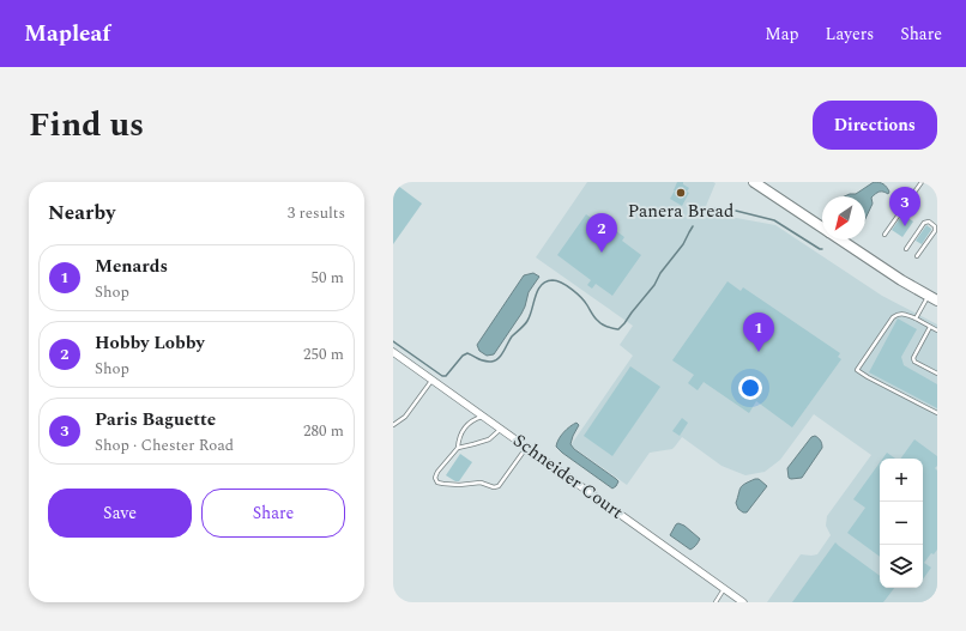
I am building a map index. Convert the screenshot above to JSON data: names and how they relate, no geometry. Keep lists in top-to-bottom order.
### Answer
{
  "streets": {
    "street": ["Schneider Court"]
  },
  "places": ["Panera Bread"],
  "north": "bottom left",
  "page": {
    "header": "Mapleaf",
    "nav": ["Map", "Layers", "Share"],
    "title": "Find us",
    "buttons": [
      "Directions",
      ["Save", "Share"]
    ],
    "heading": ["Nearby", "3 results"],
    "pins": ["3", "2", "1"],
    "list": [
      {
        "mark": "1",
        "name": "Menards",
        "note": "Shop",
        "value": "50 m"
      },
      {
        "mark": "2",
        "name": "Hobby Lobby",
        "note": "Shop",
        "value": "250 m"
      },
      {
        "mark": "3",
        "name": "Paris Baguette",
        "note": "Shop · Chester Road",
        "value": "280 m"
      }
    ],
    "map_buttons": ["+", "−"]
  }
}
